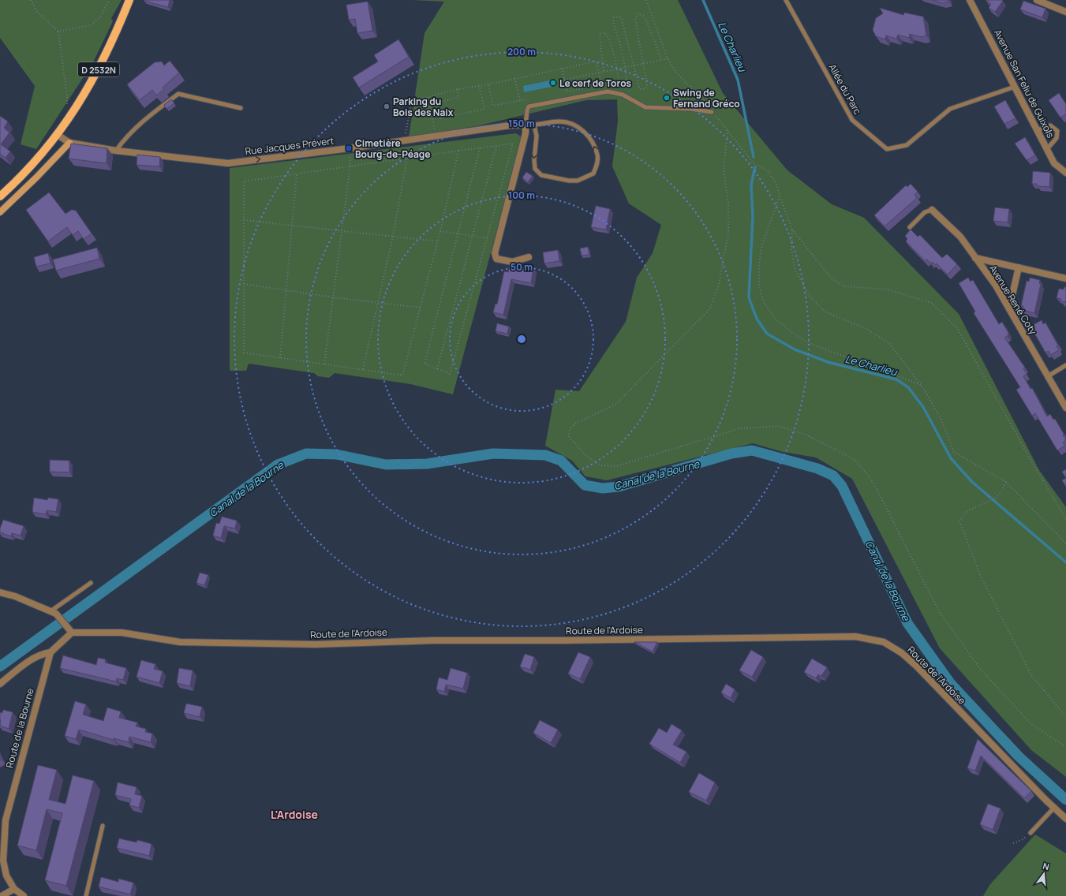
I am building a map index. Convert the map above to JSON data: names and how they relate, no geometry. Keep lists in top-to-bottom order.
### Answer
{
  "streets": {
    "main road": ["D 2532N"],
    "street": [
      "Avenue San Feliu de Guixols",
      "Rue Jacques Prévert",
      "Avenue René Coty",
      "Route de l'Ardoise",
      "Route de la Bourne"
    ],
    "lane": ["Allée du Parc"]
  },
  "crossings": [
    ["D 2532N", "Rue Jacques Prévert"],
    ["Avenue San Feliu de Guixols", "Allée du Parc"]
  ],
  "one_way": ["Rue Jacques Prévert"],
  "districts": ["L'Ardoise"],
  "water": ["Le Charlieu", "Canal de la Bourne"],
  "places": {
    "other": ["Le cerf de Toros", "Swing de Fernand Gréco", "Parking du Bois des Naix"],
    "transit": ["Cimetière Bourg-de-Péage"]
  },
  "north": "top",
  "rings": [
    "200 m",
    "150 m",
    "100 m",
    "50 m"
  ]
}
